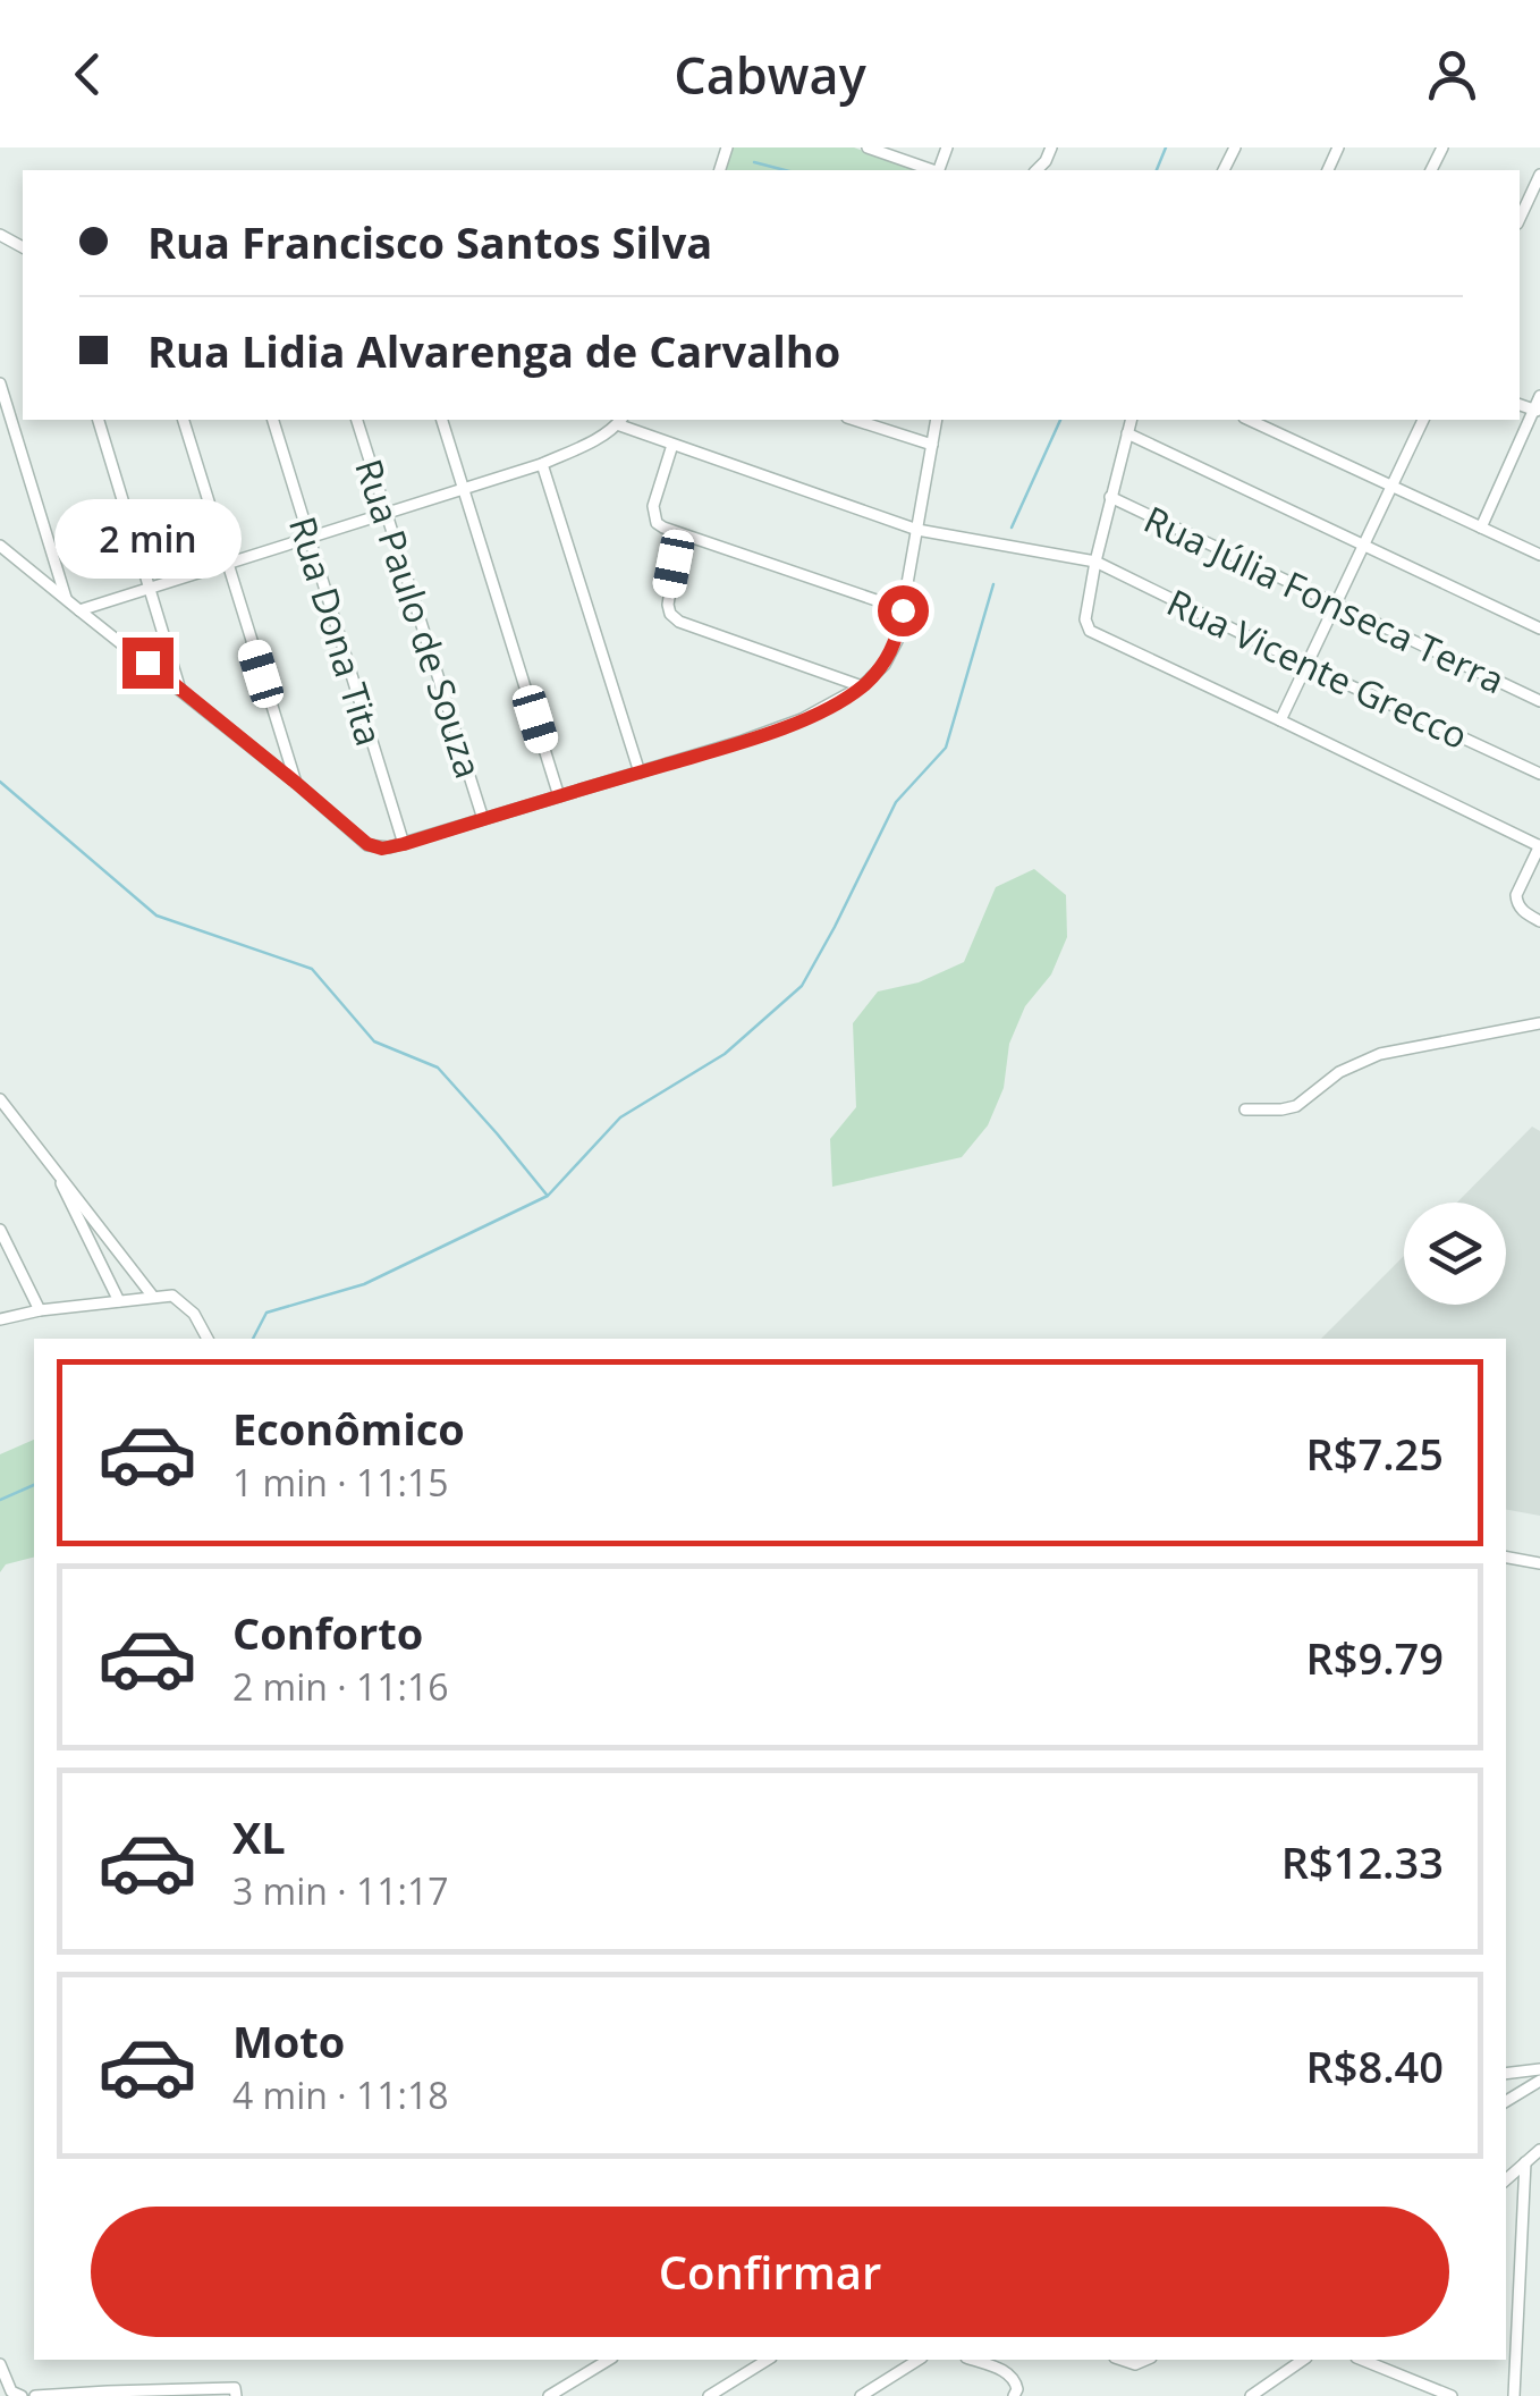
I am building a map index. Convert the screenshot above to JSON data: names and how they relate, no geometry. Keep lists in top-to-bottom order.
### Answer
{
  "streets": {
    "street": [
      "Rua Júlia Fonseca Terra",
      "Rua Paulo de Souza",
      "Rua Dona Tita",
      "Rua Vicente Grecco"
    ]
  },
  "page": {
    "header": "Cabway",
    "banner": ["Rua Francisco Santos Silva", "Rua Lidia Alvarenga de Carvalho"],
    "bubble": "2 min",
    "list": [
      {
        "name": "Econômico",
        "note": "1 min · 11:15",
        "value": "R$7.25"
      },
      {
        "name": "Conforto",
        "note": "2 min · 11:16",
        "value": "R$9.79"
      },
      {
        "name": "XL",
        "note": "3 min · 11:17",
        "value": "R$12.33"
      },
      {
        "name": "Moto",
        "note": "4 min · 11:18",
        "value": "R$8.40"
      }
    ],
    "buttons": "Confirmar"
  }
}
